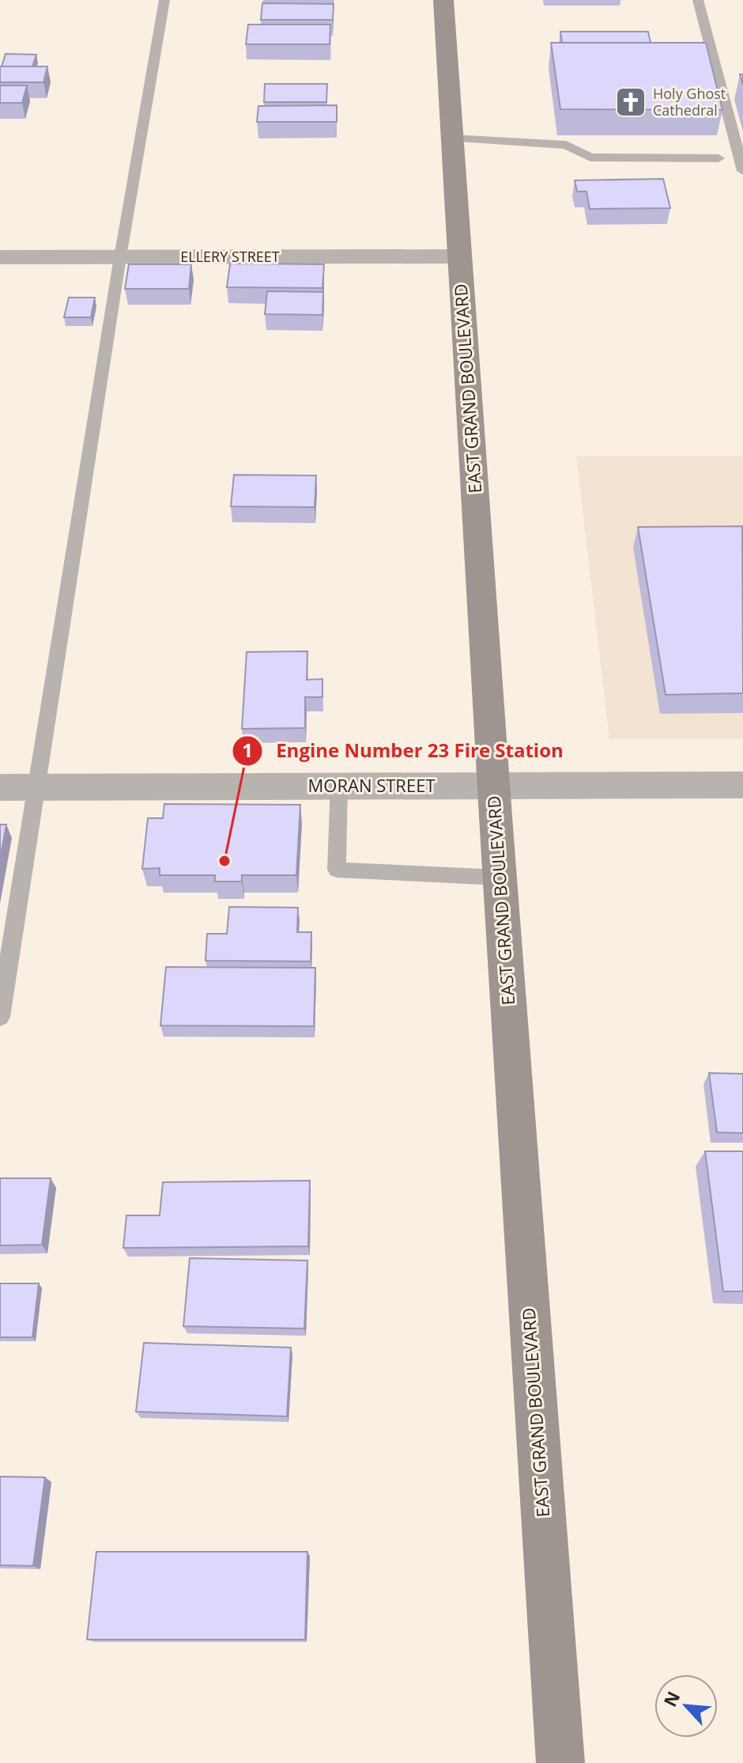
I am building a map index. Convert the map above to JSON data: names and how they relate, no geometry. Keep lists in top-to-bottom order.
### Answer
{
  "streets": {
    "main road": ["EAST GRAND BOULEVARD"],
    "street": ["ELLERY STREET", "MORAN STREET"]
  },
  "crossings": [
    ["ELLERY STREET", "EAST GRAND BOULEVARD"],
    ["EAST GRAND BOULEVARD", "MORAN STREET"]
  ],
  "places": {
    "church": ["Holy Ghost Cathedral"],
    "other": ["Engine Number 23 Fire Station"]
  },
  "north": "top left"
}
